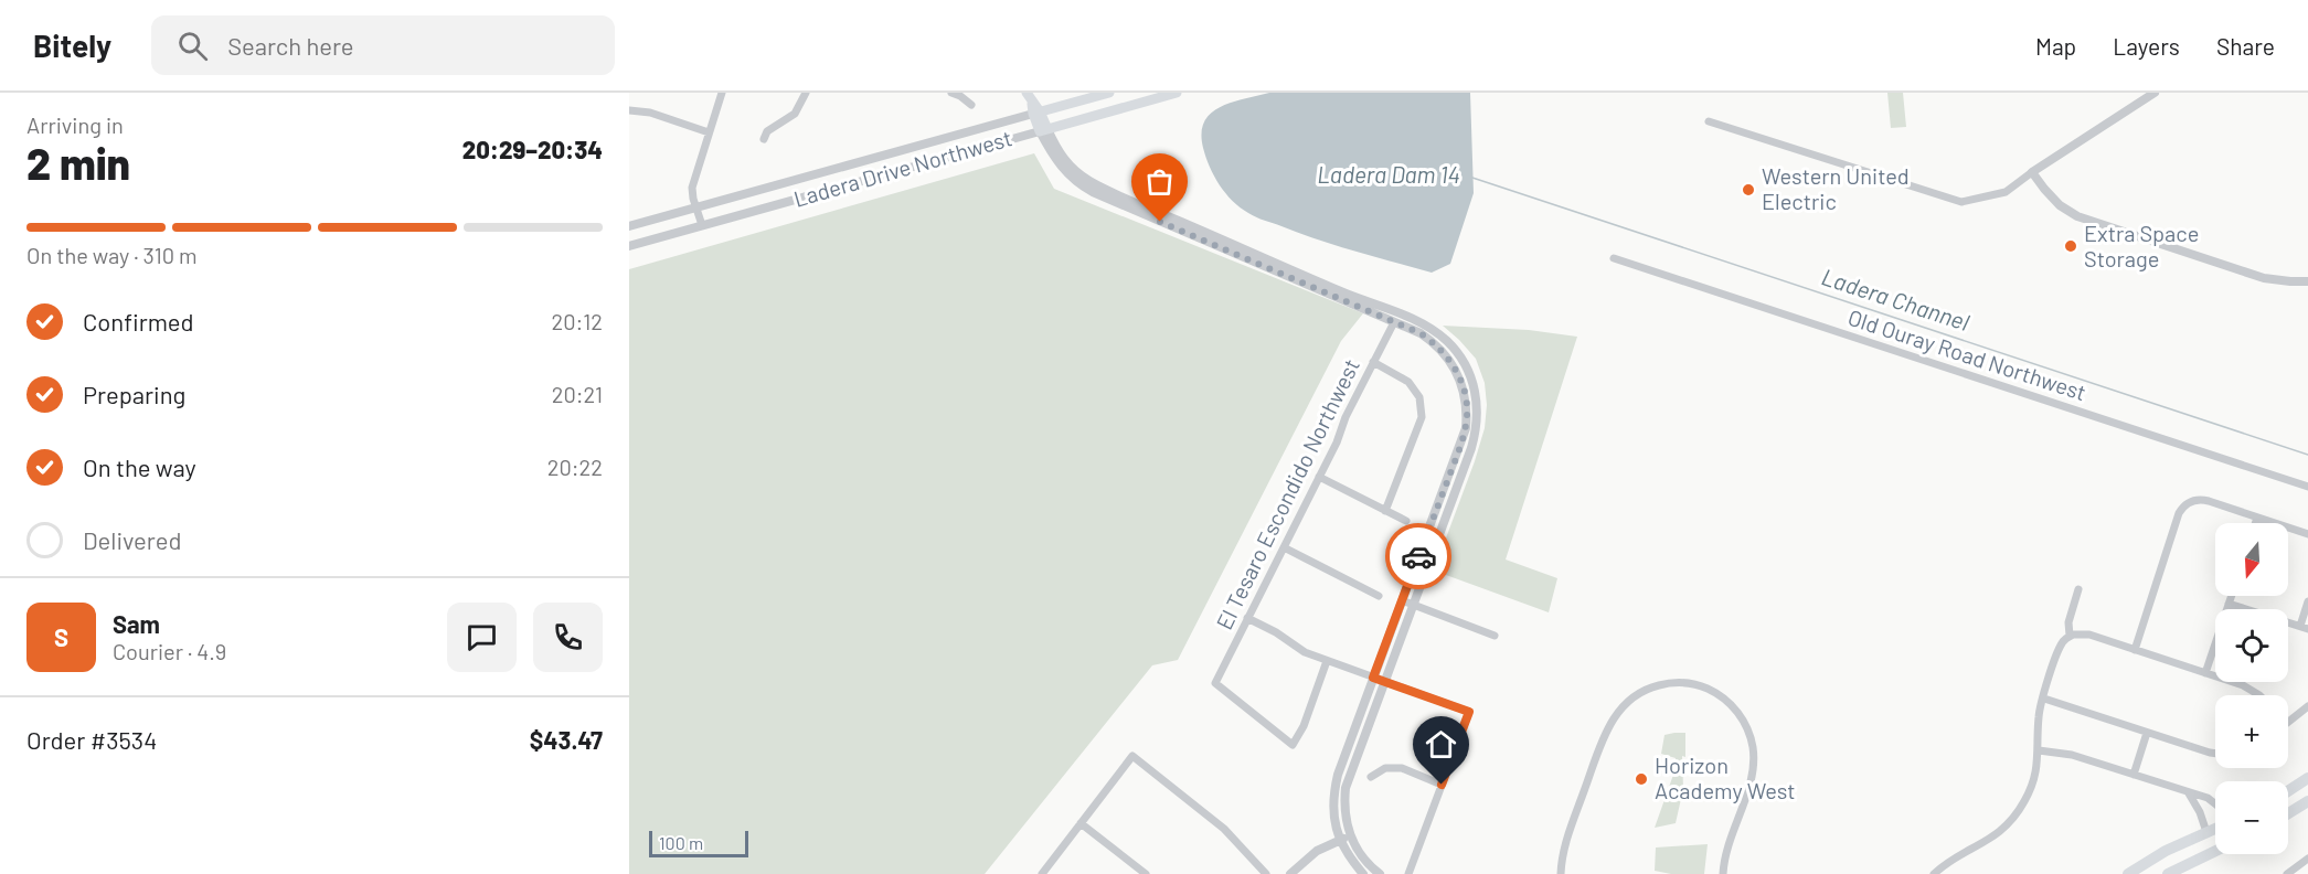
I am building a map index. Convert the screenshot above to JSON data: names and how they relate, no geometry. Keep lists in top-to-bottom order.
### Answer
{
  "streets": {
    "main road": ["Ladera Drive Northwest"],
    "street": ["Old Ouray Road Northwest", "El Tesaro Escondido Northwest"]
  },
  "water": ["Ladera Dam 14", "Ladera Channel"],
  "places": ["Western United Electric", "Extra Space Storage", "Horizon Academy West"],
  "scale_bar": "100 m",
  "north": "bottom",
  "page": {
    "header": "Bitely",
    "search": "Search here",
    "nav": ["Map", "Layers", "Share"],
    "heading": ["2 min", "Arriving in", "20:29–20:34"],
    "panel": [
      "Sam",
      "Courier · 4.9",
      "Order #3534",
      "$43.47"
    ],
    "bar": "On the way · 310 m",
    "list": [
      ["Confirmed", "20:12"],
      ["Preparing", "20:21"],
      ["On the way", "20:22"],
      "Delivered"
    ],
    "map_buttons": ["+", "−"],
    "round": "S",
    "scale": "100 m"
  }
}
